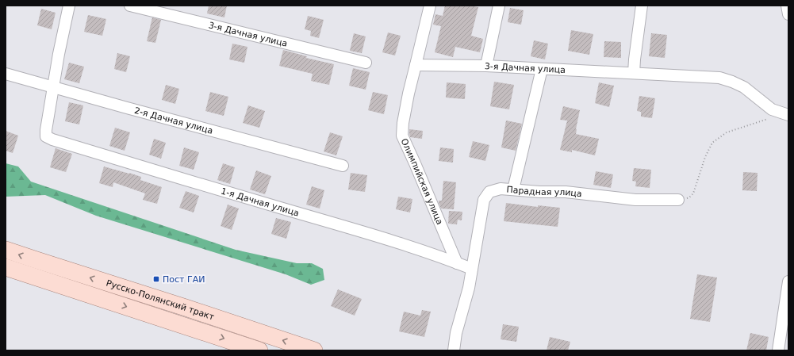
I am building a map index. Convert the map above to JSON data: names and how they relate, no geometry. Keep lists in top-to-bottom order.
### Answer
{
  "streets": {
    "main road": ["Русско-Полянский тракт"],
    "street": [
      "3-я Дачная улица",
      "2-я Дачная улица",
      "Олимпийская улица",
      "Парадная улица",
      "1-я Дачная улица"
    ]
  },
  "crossings": [
    ["3-я Дачная улица", "Олимпийская улица"],
    ["2-я Дачная улица", "1-я Дачная улица"],
    ["Олимпийская улица", "1-я Дачная улица"],
    ["Парадная улица", "1-я Дачная улица"]
  ],
  "places": {
    "transit": ["Пост ГАИ"]
  }
}
